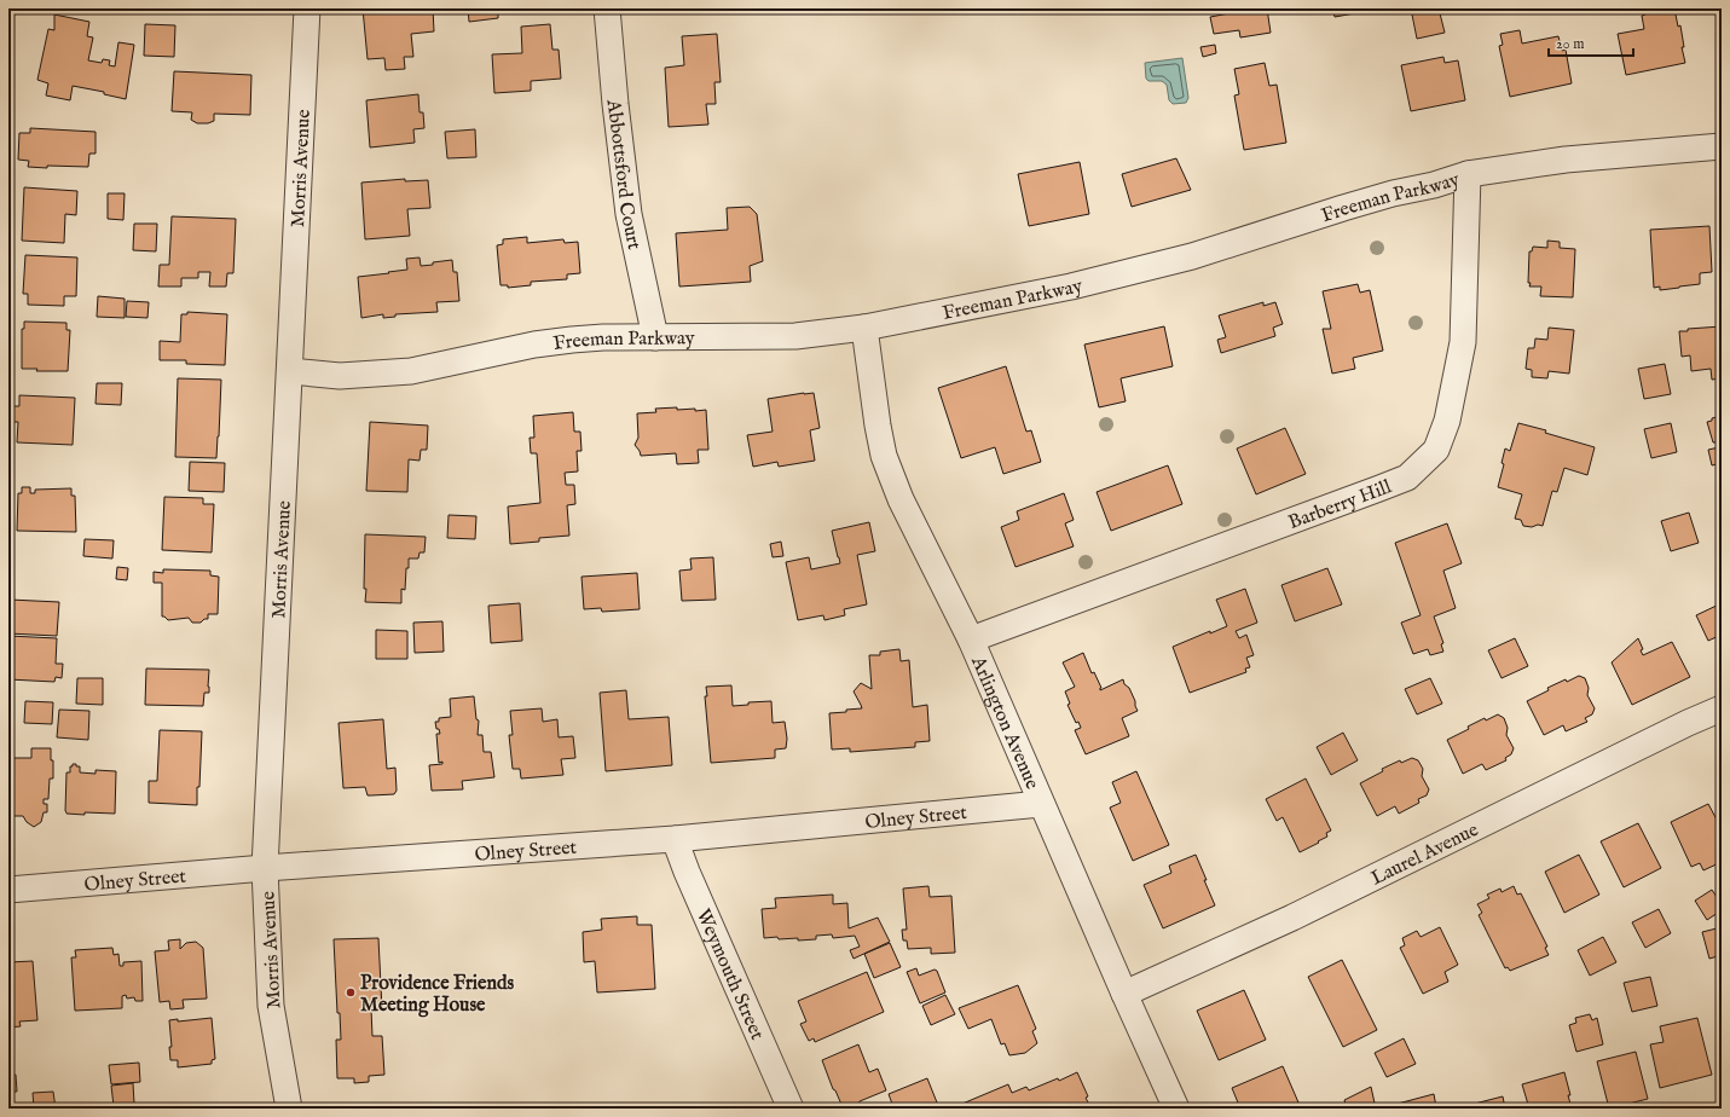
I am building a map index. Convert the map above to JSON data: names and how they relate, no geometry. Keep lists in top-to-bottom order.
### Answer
{
  "streets": {
    "street": [
      "Morris Avenue",
      "Abbottsford Court",
      "Freeman Parkway",
      "Barberry Hill",
      "Arlington Avenue",
      "Olney Street",
      "Laurel Avenue",
      "Weymouth Street"
    ]
  },
  "crossings": [
    ["Morris Avenue", "Freeman Parkway"],
    ["Morris Avenue", "Olney Street"],
    ["Abbottsford Court", "Freeman Parkway"],
    ["Freeman Parkway", "Barberry Hill"],
    ["Freeman Parkway", "Arlington Avenue"],
    ["Barberry Hill", "Arlington Avenue"],
    ["Arlington Avenue", "Olney Street"],
    ["Arlington Avenue", "Laurel Avenue"],
    ["Olney Street", "Weymouth Street"]
  ],
  "places": ["Providence Friends Meeting House"],
  "scale_bar": "20 m"
}
